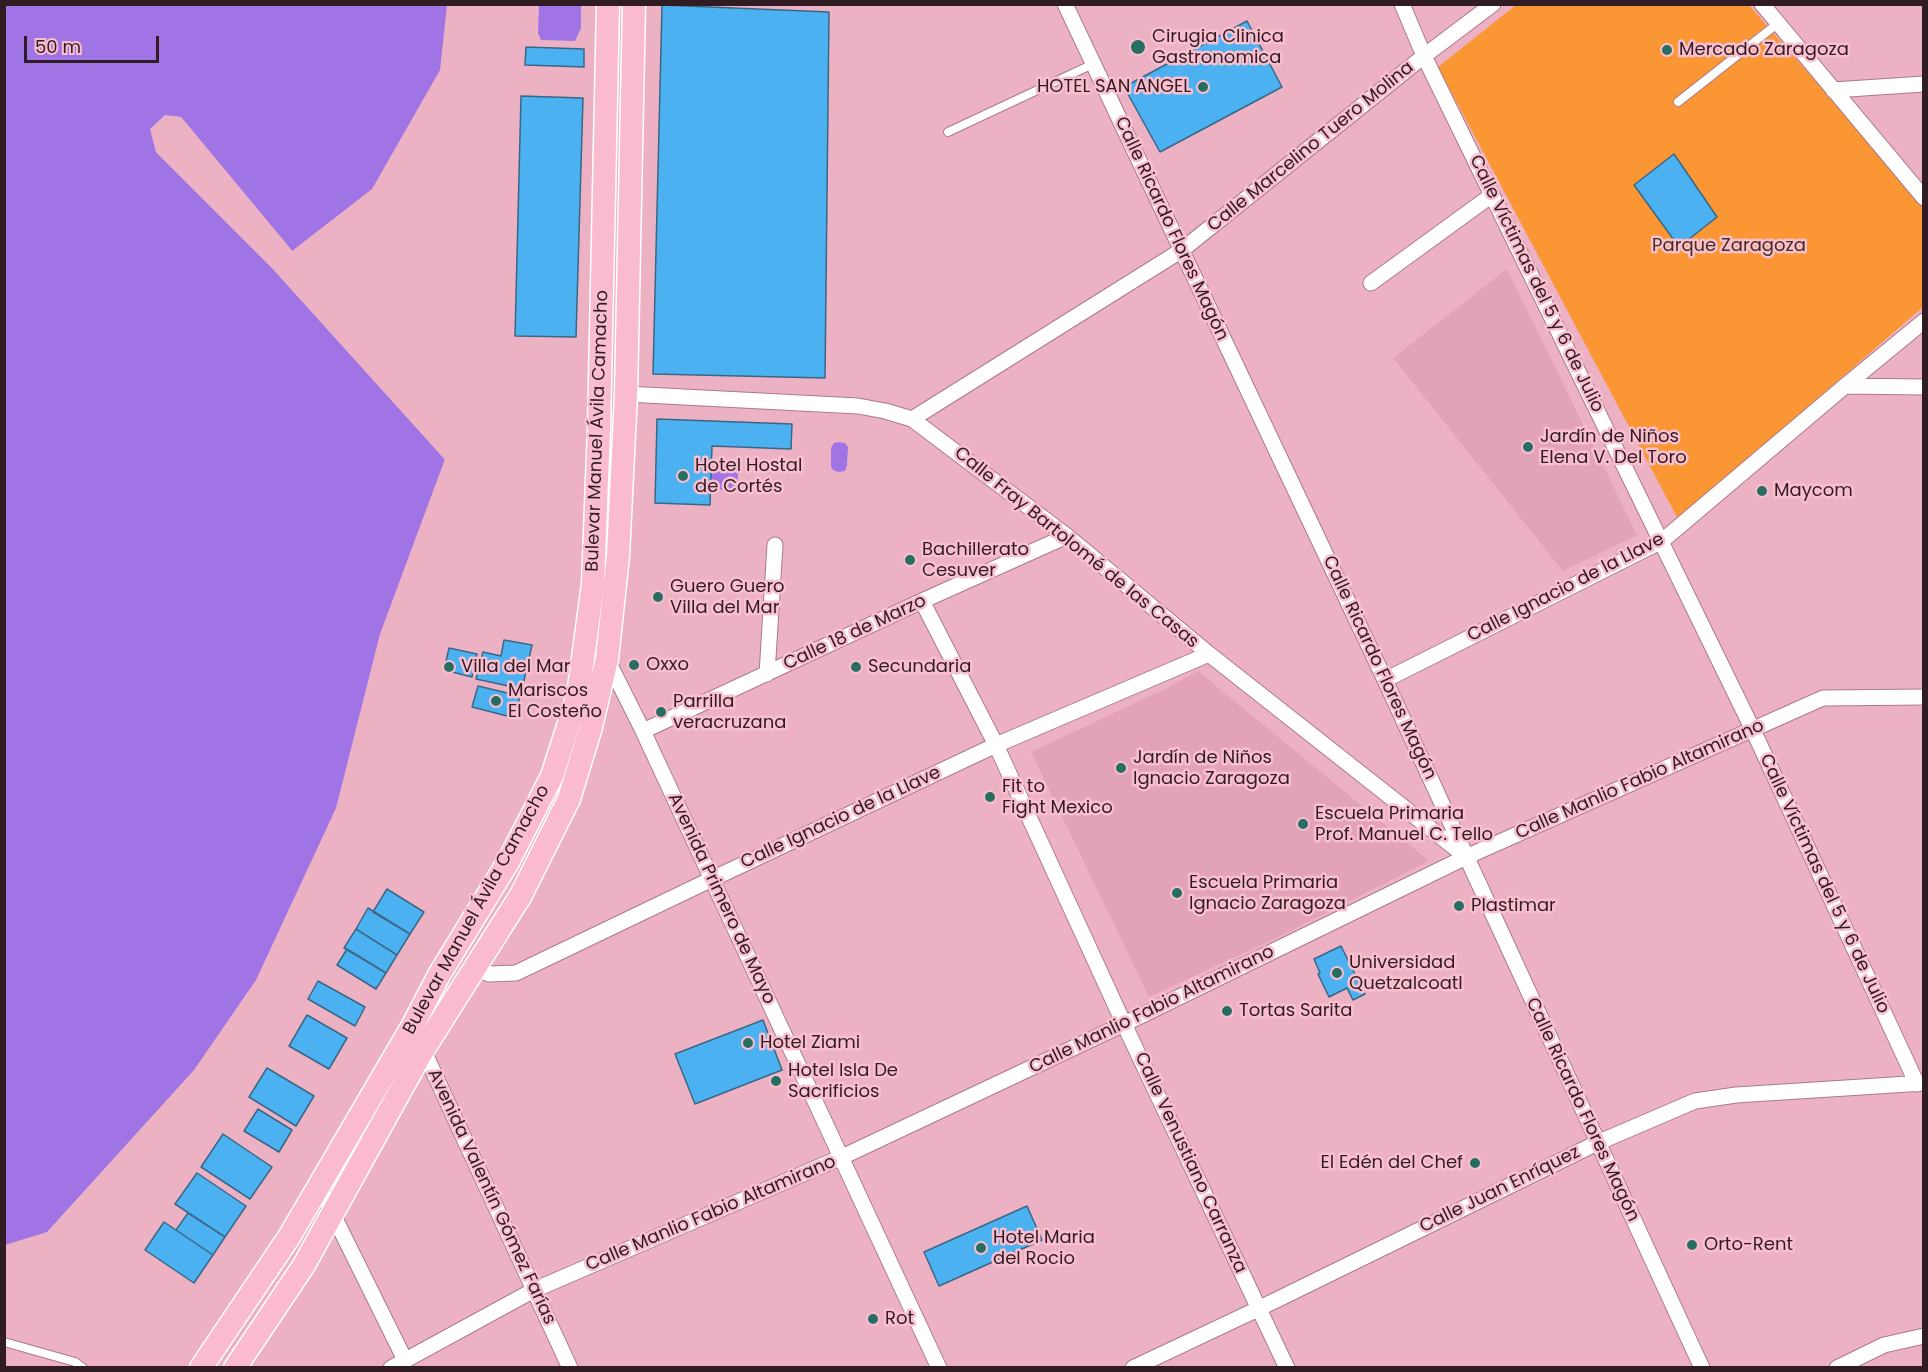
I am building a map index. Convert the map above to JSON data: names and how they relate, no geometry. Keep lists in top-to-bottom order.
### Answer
{
  "streets": {
    "main road": ["Bulevar Manuel Ávila Camacho"],
    "street": [
      "Calle Marcelino Tuero Molina",
      "Calle Ricardo Flores Magón",
      "Calle Víctimas del 5 y 6 de Julio",
      "Calle Fray Bartolomé de las Casas",
      "Calle Ignacio de la Llave",
      "Calle 18 de Marzo",
      "Calle Manlio Fabio Altamirano",
      "Avenida Primero de Mayo",
      "Calle Venustiano Carranza",
      "Calle Juan Enríquez",
      "Avenida Valentín Gómez Farías"
    ]
  },
  "crossings": [
    ["Calle Marcelino Tuero Molina", "Calle Ricardo Flores Magón"],
    ["Calle Marcelino Tuero Molina", "Calle Víctimas del 5 y 6 de Julio"],
    ["Calle Marcelino Tuero Molina", "Calle Fray Bartolomé de las Casas"],
    ["Calle Ricardo Flores Magón", "Calle Fray Bartolomé de las Casas"],
    ["Calle Ricardo Flores Magón", "Calle Ignacio de la Llave"],
    ["Calle Ricardo Flores Magón", "Calle Manlio Fabio Altamirano"],
    ["Calle Ricardo Flores Magón", "Calle Juan Enríquez"],
    ["Calle Víctimas del 5 y 6 de Julio", "Calle Ignacio de la Llave"],
    ["Calle Víctimas del 5 y 6 de Julio", "Calle Manlio Fabio Altamirano"],
    ["Calle Víctimas del 5 y 6 de Julio", "Calle Juan Enríquez"],
    ["Bulevar Manuel Ávila Camacho", "Calle Fray Bartolomé de las Casas"],
    ["Bulevar Manuel Ávila Camacho", "Calle Ignacio de la Llave"],
    ["Bulevar Manuel Ávila Camacho", "Avenida Primero de Mayo"],
    ["Bulevar Manuel Ávila Camacho", "Avenida Valentín Gómez Farías"],
    ["Calle Fray Bartolomé de las Casas", "Calle Ignacio de la Llave"],
    ["Calle Fray Bartolomé de las Casas", "Calle 18 de Marzo"],
    ["Calle Fray Bartolomé de las Casas", "Calle Manlio Fabio Altamirano"],
    ["Calle Ignacio de la Llave", "Avenida Primero de Mayo"],
    ["Calle Ignacio de la Llave", "Calle Venustiano Carranza"],
    ["Calle 18 de Marzo", "Avenida Primero de Mayo"],
    ["Calle 18 de Marzo", "Calle Venustiano Carranza"],
    ["Calle Manlio Fabio Altamirano", "Avenida Primero de Mayo"],
    ["Calle Manlio Fabio Altamirano", "Calle Venustiano Carranza"],
    ["Calle Manlio Fabio Altamirano", "Avenida Valentín Gómez Farías"],
    ["Calle Venustiano Carranza", "Calle Juan Enríquez"]
  ],
  "parks": ["Parque Zaragoza"],
  "places": [
    "Cirugia Clinica Gastronomica",
    "Mercado Zaragoza",
    "HOTEL SAN ANGEL",
    "Jardín de Niños Elena V. Del Toro",
    "Hotel Hostal de Cortés",
    "Maycom",
    "Bachillerato Cesuver",
    "Guero Guero Villa del Mar",
    "Oxxo",
    "Villa del Mar",
    "Secundaria",
    "Mariscos El Costeño",
    "Parrilla veracruzana",
    "Jardín de Niños Ignacio Zaragoza",
    "Fit to Fight Mexico",
    "Escuela Primaria Prof. Manuel C. Tello",
    "Escuela Primaria Ignacio Zaragoza",
    "Plastimar",
    "Universidad Quetzalcoatl",
    "Tortas Sarita",
    "Hotel Ziami",
    "Hotel Isla De Sacrificios",
    "El Edén del Chef",
    "Orto-Rent",
    "Hotel Maria del Rocio",
    "Rot"
  ],
  "scale_bar": "50 m"
}
